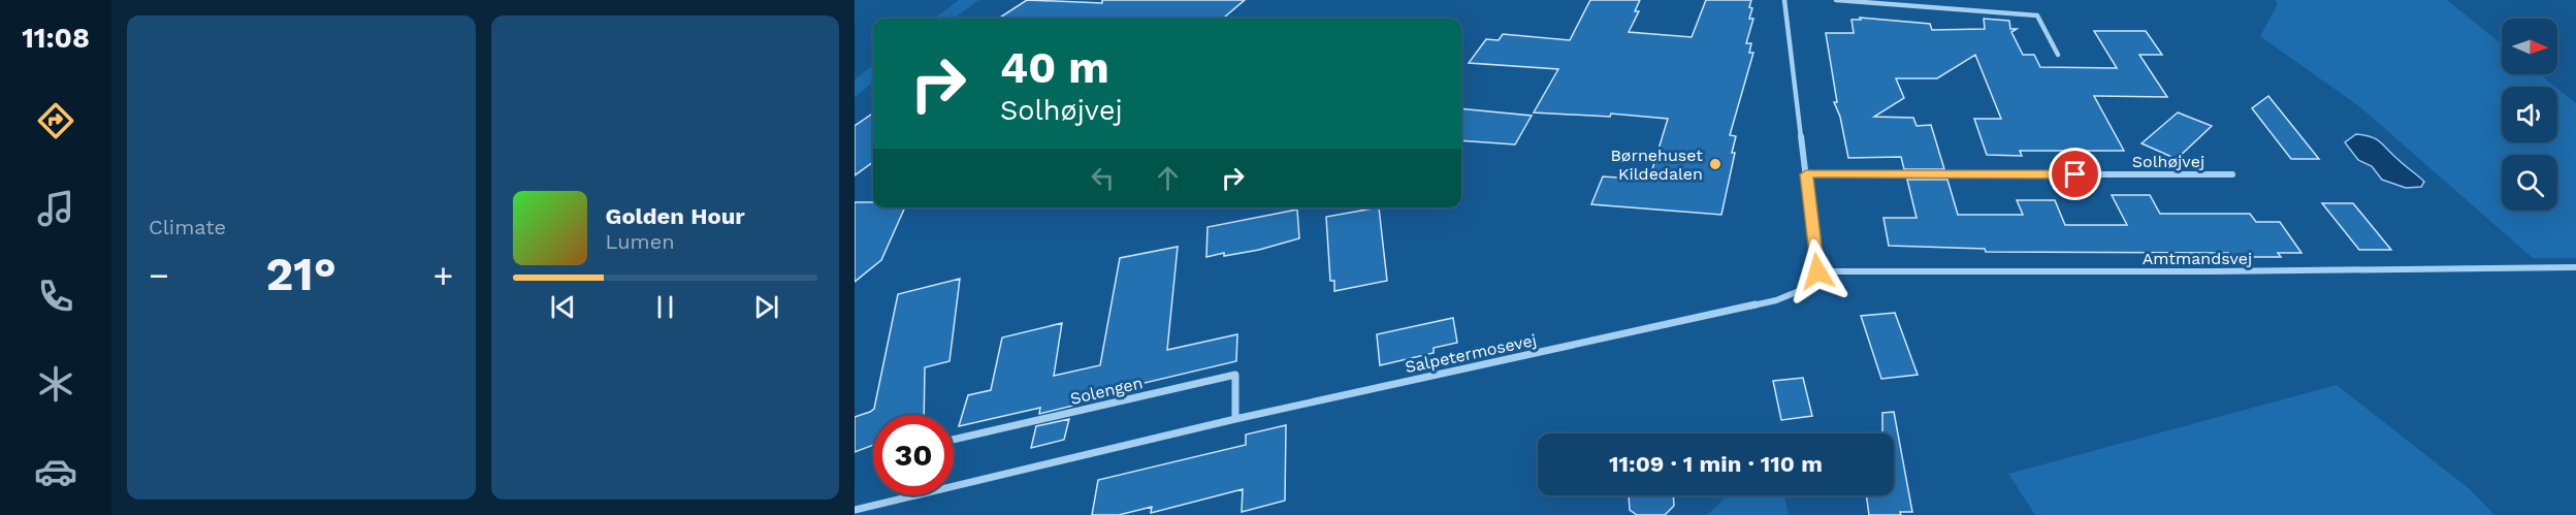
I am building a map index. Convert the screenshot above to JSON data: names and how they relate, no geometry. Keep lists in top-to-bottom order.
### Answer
{
  "streets": {
    "street": [
      "Solhøjvej",
      "Amtmandsvej",
      "Salpetermosevej",
      "Solengen"
    ]
  },
  "crossings": [
    ["Amtmandsvej", "Salpetermosevej"],
    ["Salpetermosevej", "Solengen"]
  ],
  "places": ["Børnehuset Kildedalen"],
  "north": "right",
  "page": {
    "tabs": "11:08",
    "tile": "Climate",
    "turn": ["40 m", "Solhøjvej"],
    "song": ["Golden Hour", "Lumen"],
    "heat": ["−", "21°", "+"],
    "limit": "30",
    "trip": "11:09 · 1 min · 110 m"
  }
}
